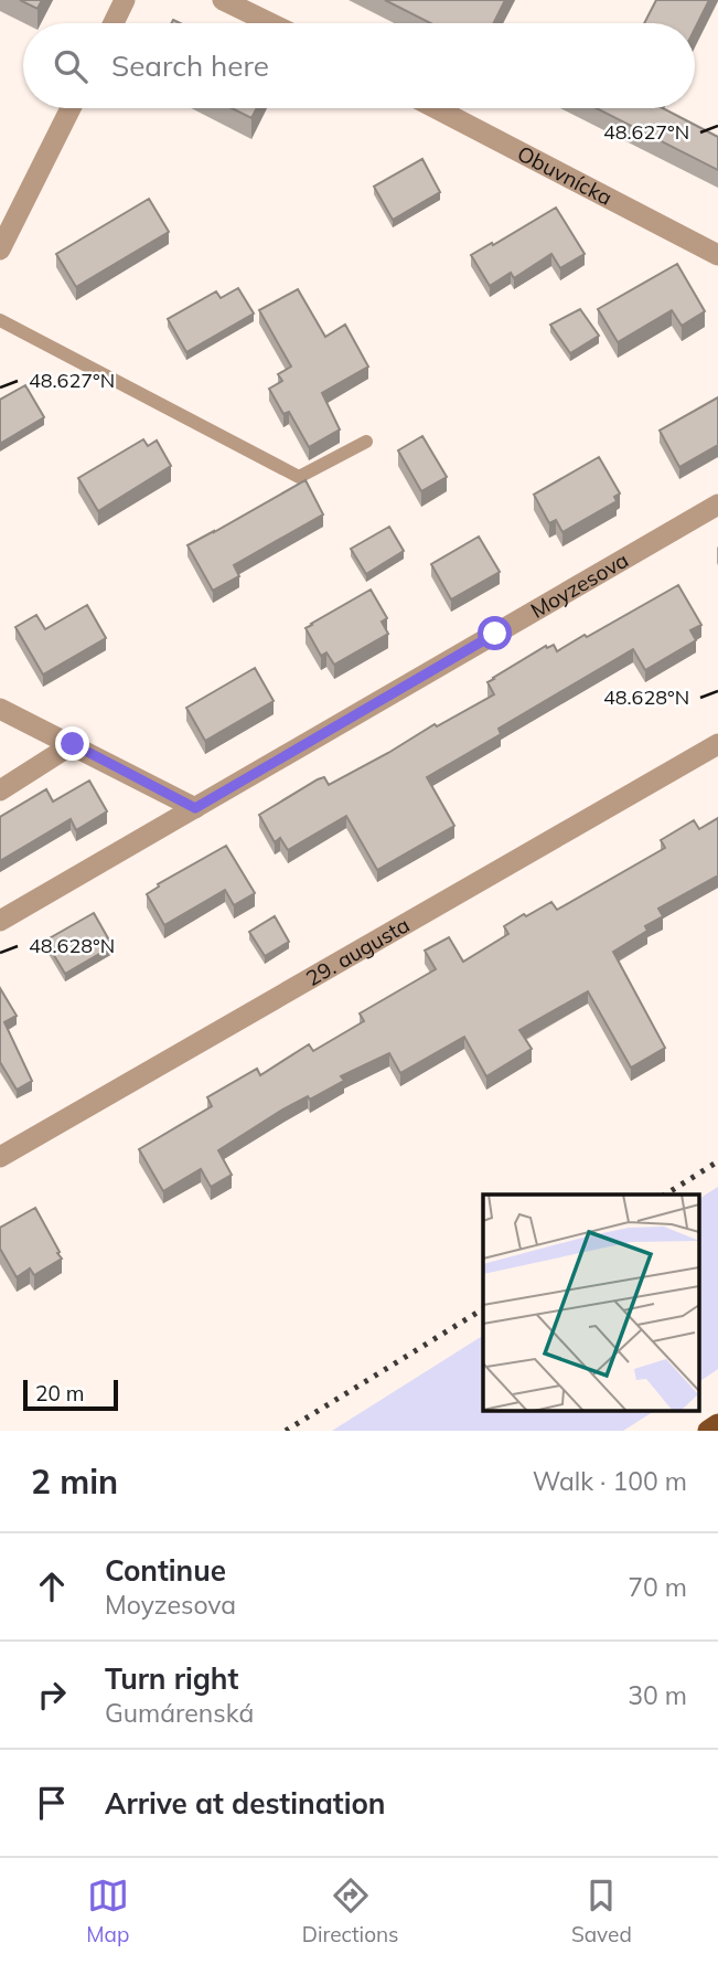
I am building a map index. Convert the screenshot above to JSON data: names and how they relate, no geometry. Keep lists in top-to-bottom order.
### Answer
{
  "streets": {
    "street": ["Obuvnícka", "Moyzesova", "29. augusta"]
  },
  "scale_bar": "20 m",
  "page": {
    "search": "Search here",
    "scale": "20 m",
    "heading": ["2 min", "Walk · 100 m"],
    "list": [
      ["Continue", "Moyzesova", "70 m"],
      ["Turn right", "Gumárenská", "30 m"],
      "Arrive at destination"
    ],
    "nav": ["Map", "Directions", "Saved"]
  },
  "coordinates": ["48.627°N", "48.628°N"]
}
